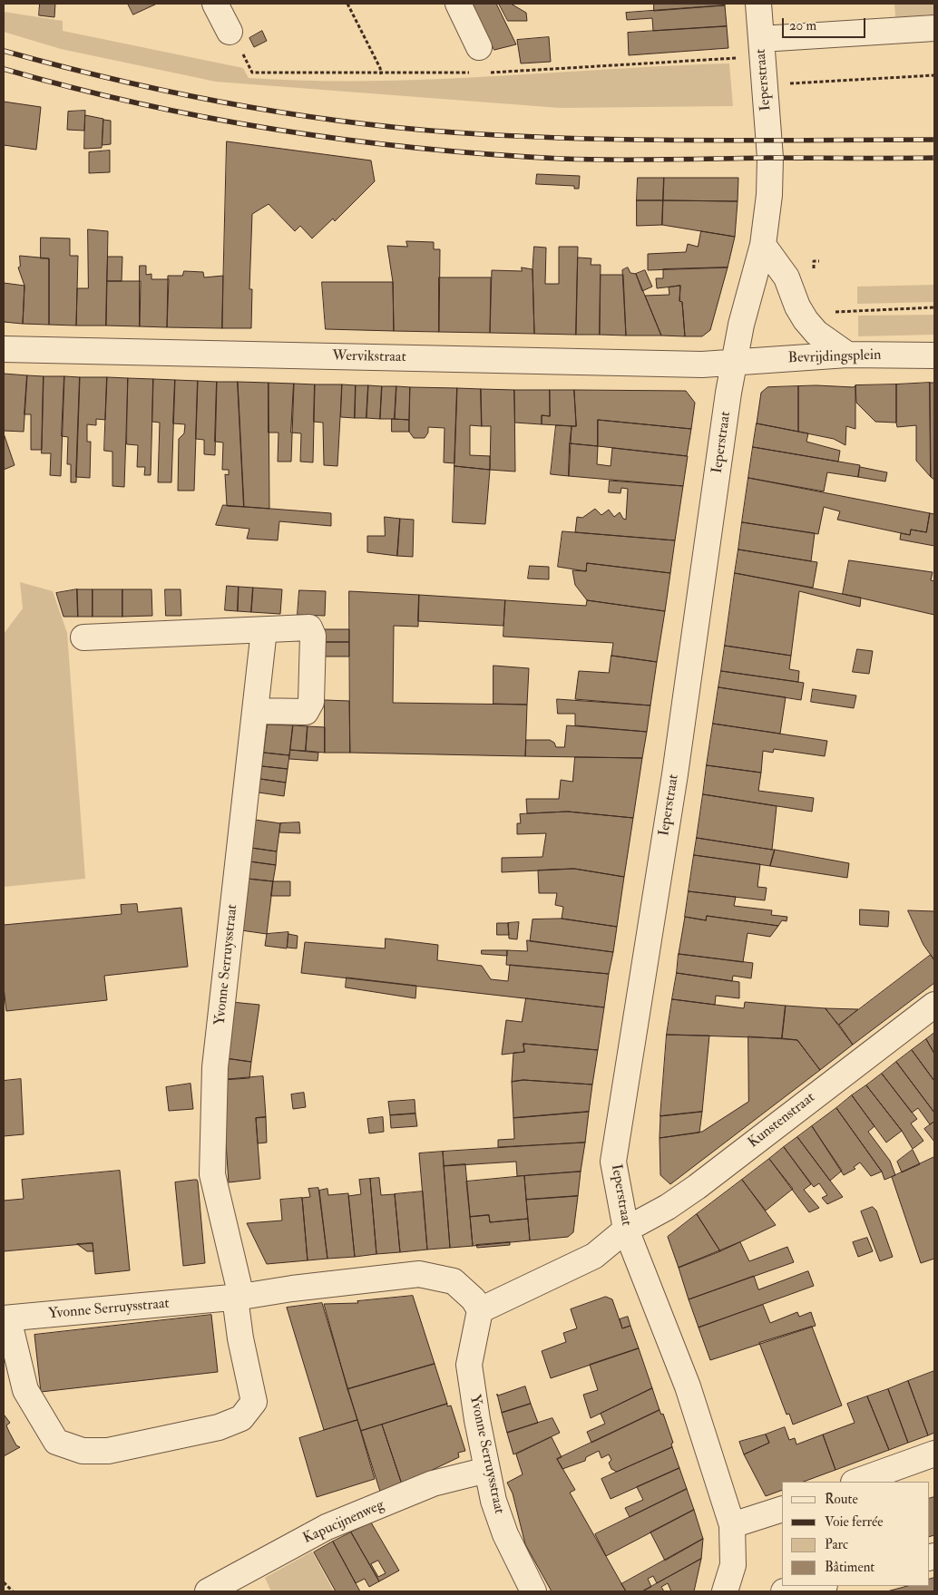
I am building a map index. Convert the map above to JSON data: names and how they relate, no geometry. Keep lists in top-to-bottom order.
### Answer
{
  "streets": {
    "street": [
      "Ieperstraat",
      "Wervikstraat",
      "Bevrijdingsplein",
      "Yvonne Serruysstraat",
      "Kunstenstraat",
      "Kapucijnenweg"
    ]
  },
  "crossings": [
    ["Ieperstraat", "Wervikstraat"],
    ["Ieperstraat", "Bevrijdingsplein"],
    ["Ieperstraat", "Kunstenstraat"],
    ["Wervikstraat", "Bevrijdingsplein"],
    ["Yvonne Serruysstraat", "Kapucijnenweg"]
  ],
  "legend": [
    "Route",
    "Voie ferrée",
    "Parc",
    "Bâtiment"
  ],
  "scale_bar": "20 m"
}
